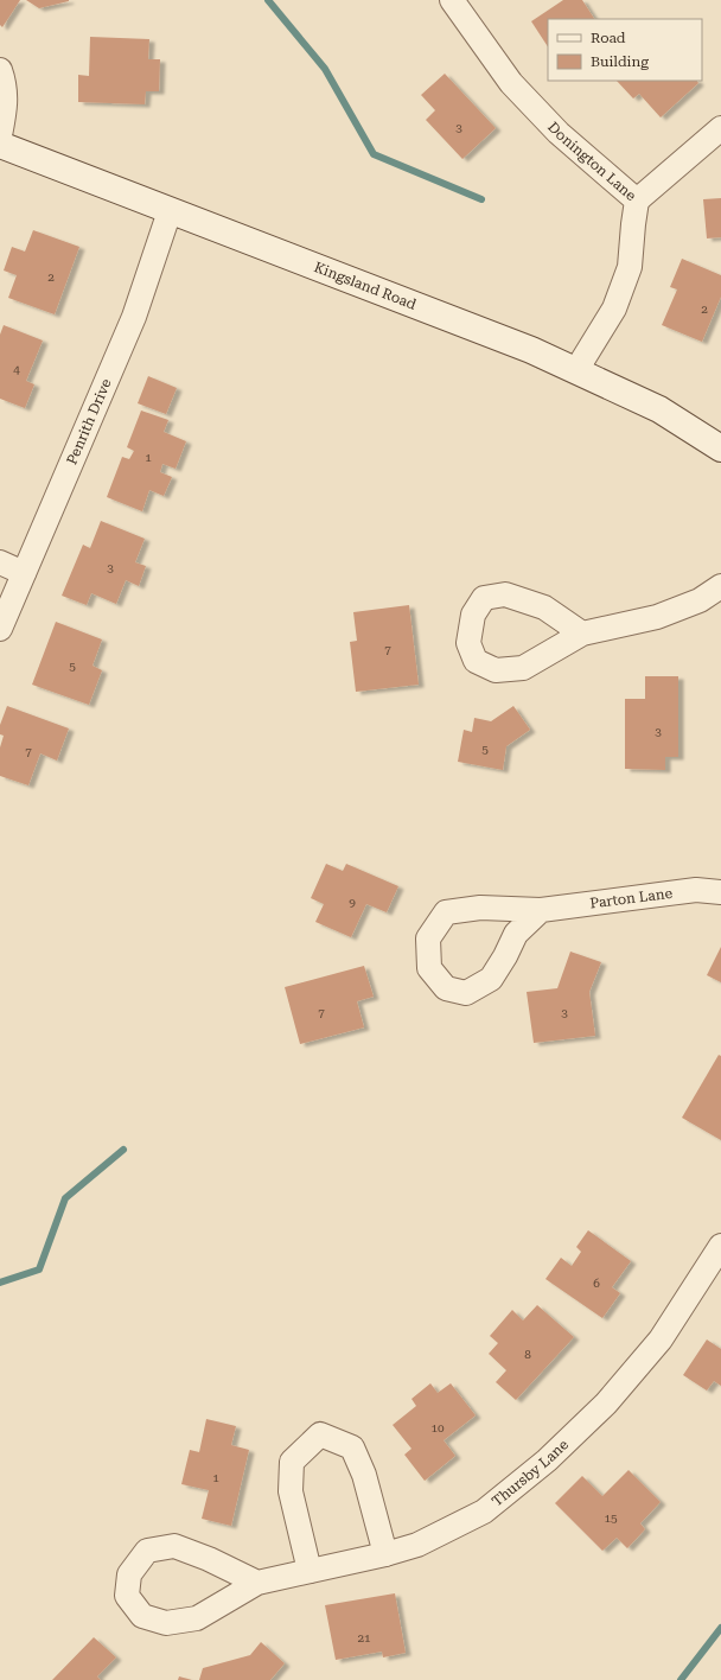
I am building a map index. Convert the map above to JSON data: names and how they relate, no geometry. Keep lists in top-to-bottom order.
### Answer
{
  "streets": {
    "street": [
      "Donington Lane",
      "Kingsland Road",
      "Penrith Drive",
      "Parton Lane",
      "Thursby Lane"
    ]
  },
  "crossings": [
    ["Donington Lane", "Kingsland Road"],
    ["Kingsland Road", "Penrith Drive"]
  ],
  "house_numbers": [
    "3",
    "2",
    "2",
    "4",
    "1",
    "3",
    "7",
    "5",
    "3",
    "5",
    "7",
    "9",
    "7",
    "3",
    "6",
    "8",
    "10",
    "1",
    "15",
    "21"
  ],
  "legend": ["Road", "Building"]
}
